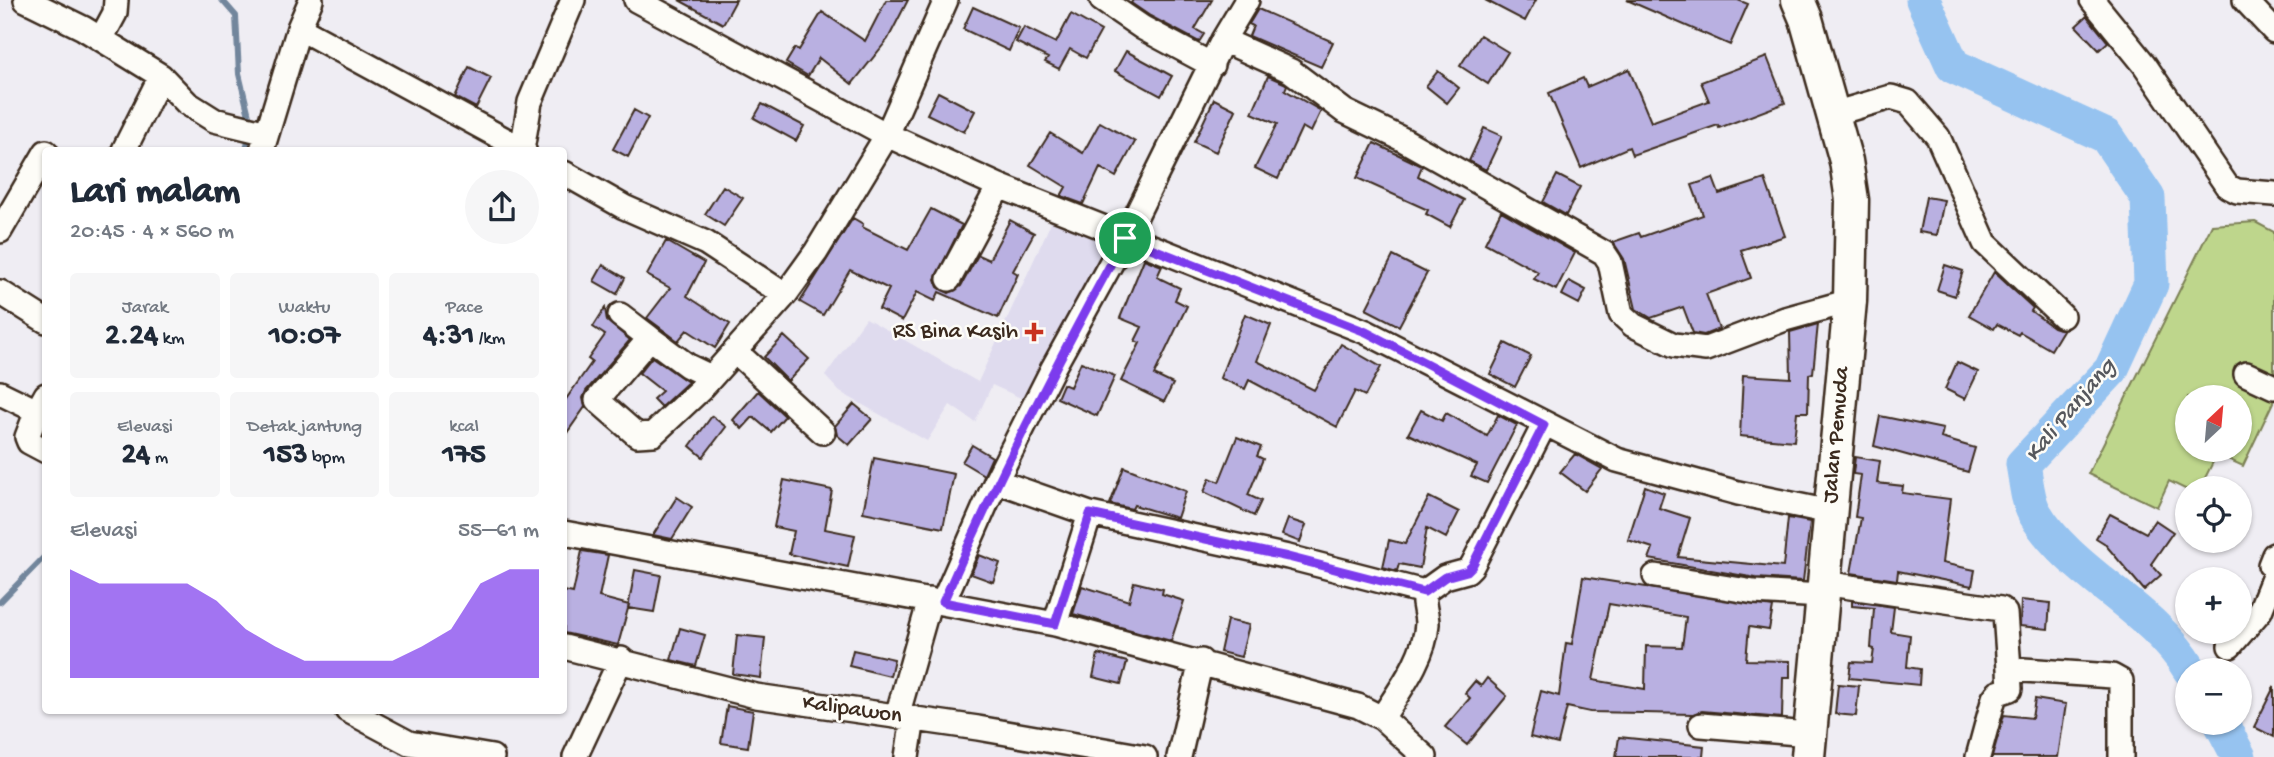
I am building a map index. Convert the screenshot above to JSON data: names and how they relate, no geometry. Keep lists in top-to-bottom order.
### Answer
{
  "streets": {
    "main road": ["Jalan Pemuda"],
    "street": ["Kalipawon"]
  },
  "water": ["Kali Panjang"],
  "places": {
    "health": ["RS Bina Kasih"]
  },
  "north": "top right",
  "page": {
    "heading": ["Lari malam", "20:45 · 4 × 560 m"],
    "stats": [
      ["Jarak", "2.24 km"],
      ["Waktu", "10:07"],
      ["Pace", "4:31 /km"],
      ["Elevasi", "24 m"],
      ["Detak jantung", "153 bpm"],
      ["kcal", "175"]
    ],
    "map_buttons": ["+", "−"],
    "chart": ["Elevasi", "55–61 m"]
  }
}
